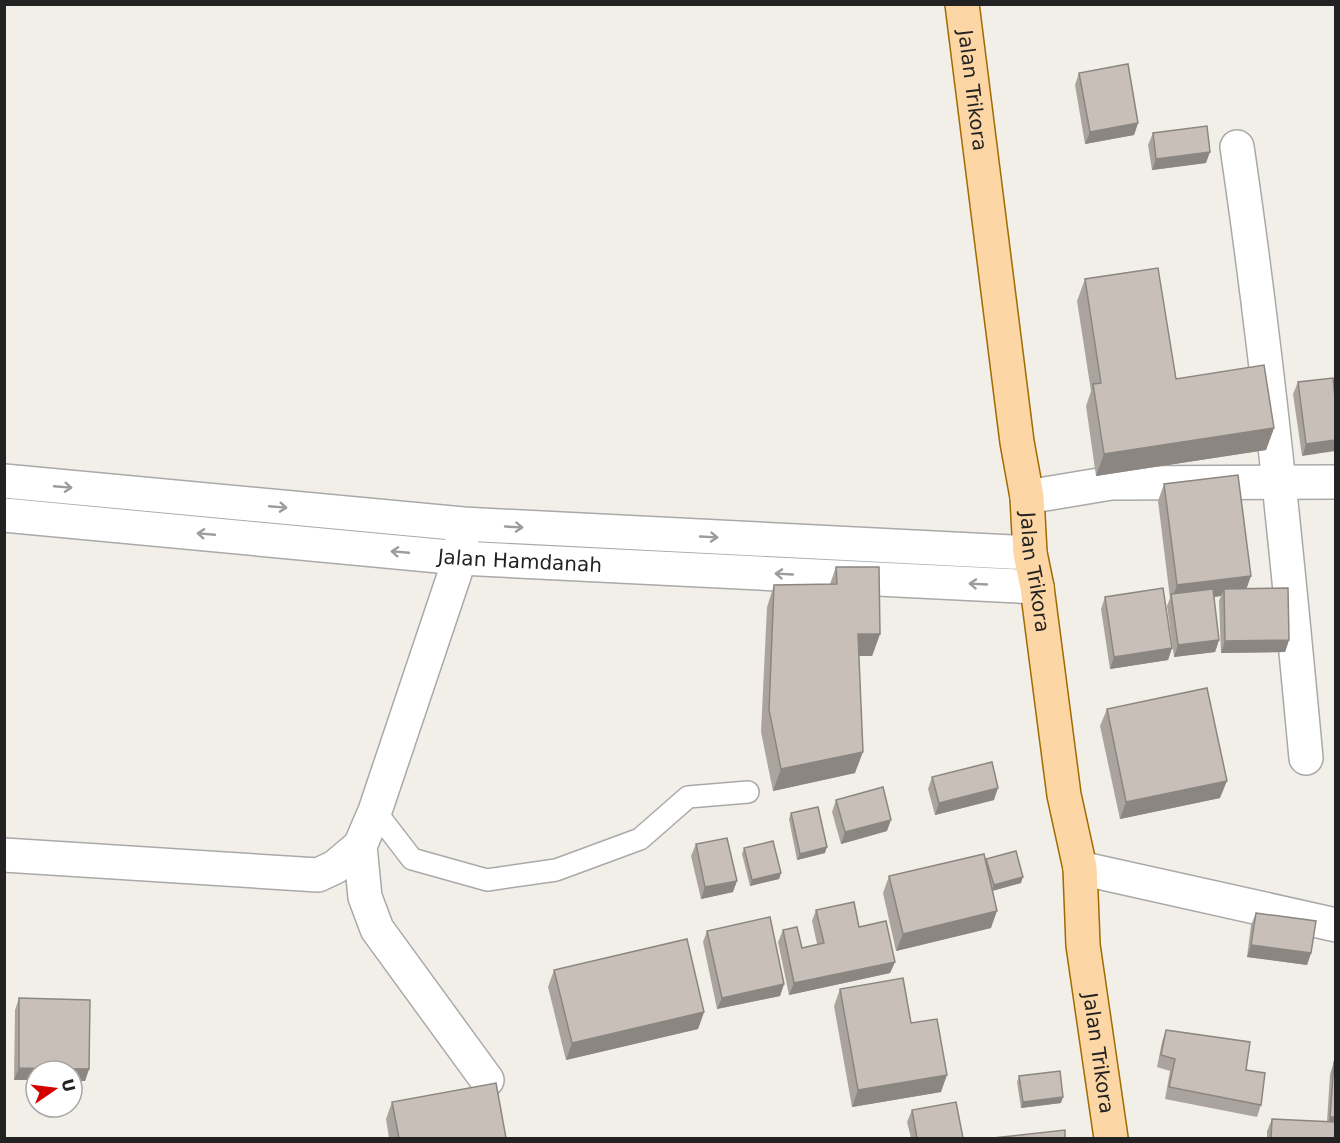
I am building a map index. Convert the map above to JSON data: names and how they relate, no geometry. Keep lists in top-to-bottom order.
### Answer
{
  "streets": {
    "main road": ["Jalan Trikora"],
    "street": ["Jalan Hamdanah"]
  },
  "crossings": [
    ["Jalan Trikora", "Jalan Hamdanah"]
  ],
  "north": "right"
}
